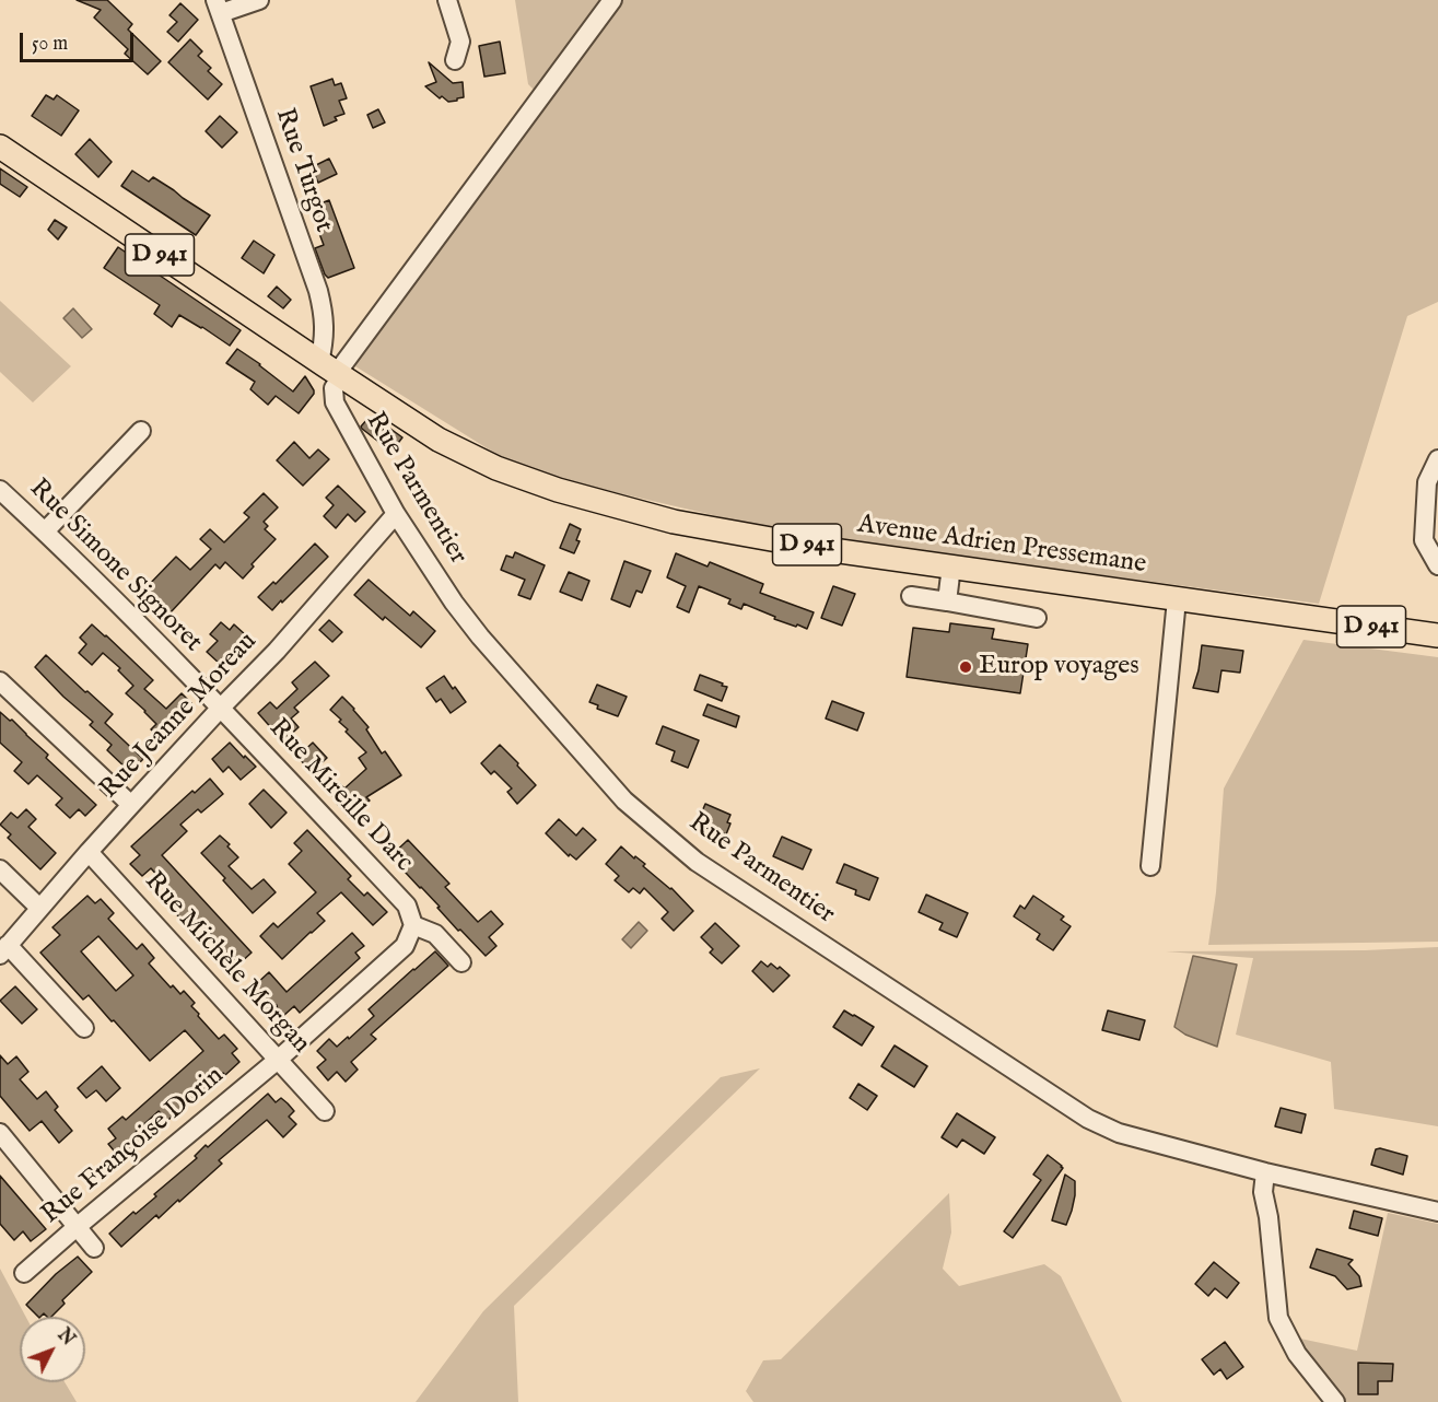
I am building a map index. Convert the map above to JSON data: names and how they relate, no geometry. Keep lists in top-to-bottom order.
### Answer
{
  "streets": {
    "main road": ["D 941", "Avenue Adrien Pressemane"],
    "street": [
      "Rue Turgot",
      "Rue Parmentier",
      "Rue Simone Signoret",
      "Rue Jeanne Moreau",
      "Rue Mireille Darc",
      "Rue Michèle Morgan",
      "Rue Françoise Dorin"
    ]
  },
  "crossings": [
    ["Rue Turgot", "D 941"],
    ["Rue Turgot", "Rue Parmentier"],
    ["Rue Turgot", "Avenue Adrien Pressemane"],
    ["D 941", "Rue Parmentier"],
    ["D 941", "Avenue Adrien Pressemane"],
    ["Rue Parmentier", "Avenue Adrien Pressemane"],
    ["Rue Parmentier", "Rue Jeanne Moreau"],
    ["Rue Simone Signoret", "Rue Jeanne Moreau"],
    ["Rue Simone Signoret", "Rue Mireille Darc"],
    ["Rue Jeanne Moreau", "Rue Mireille Darc"],
    ["Rue Jeanne Moreau", "Rue Michèle Morgan"],
    ["Rue Michèle Morgan", "Rue Françoise Dorin"]
  ],
  "places": ["Europ voyages"],
  "scale_bar": "50 m",
  "north": "top right"
}
